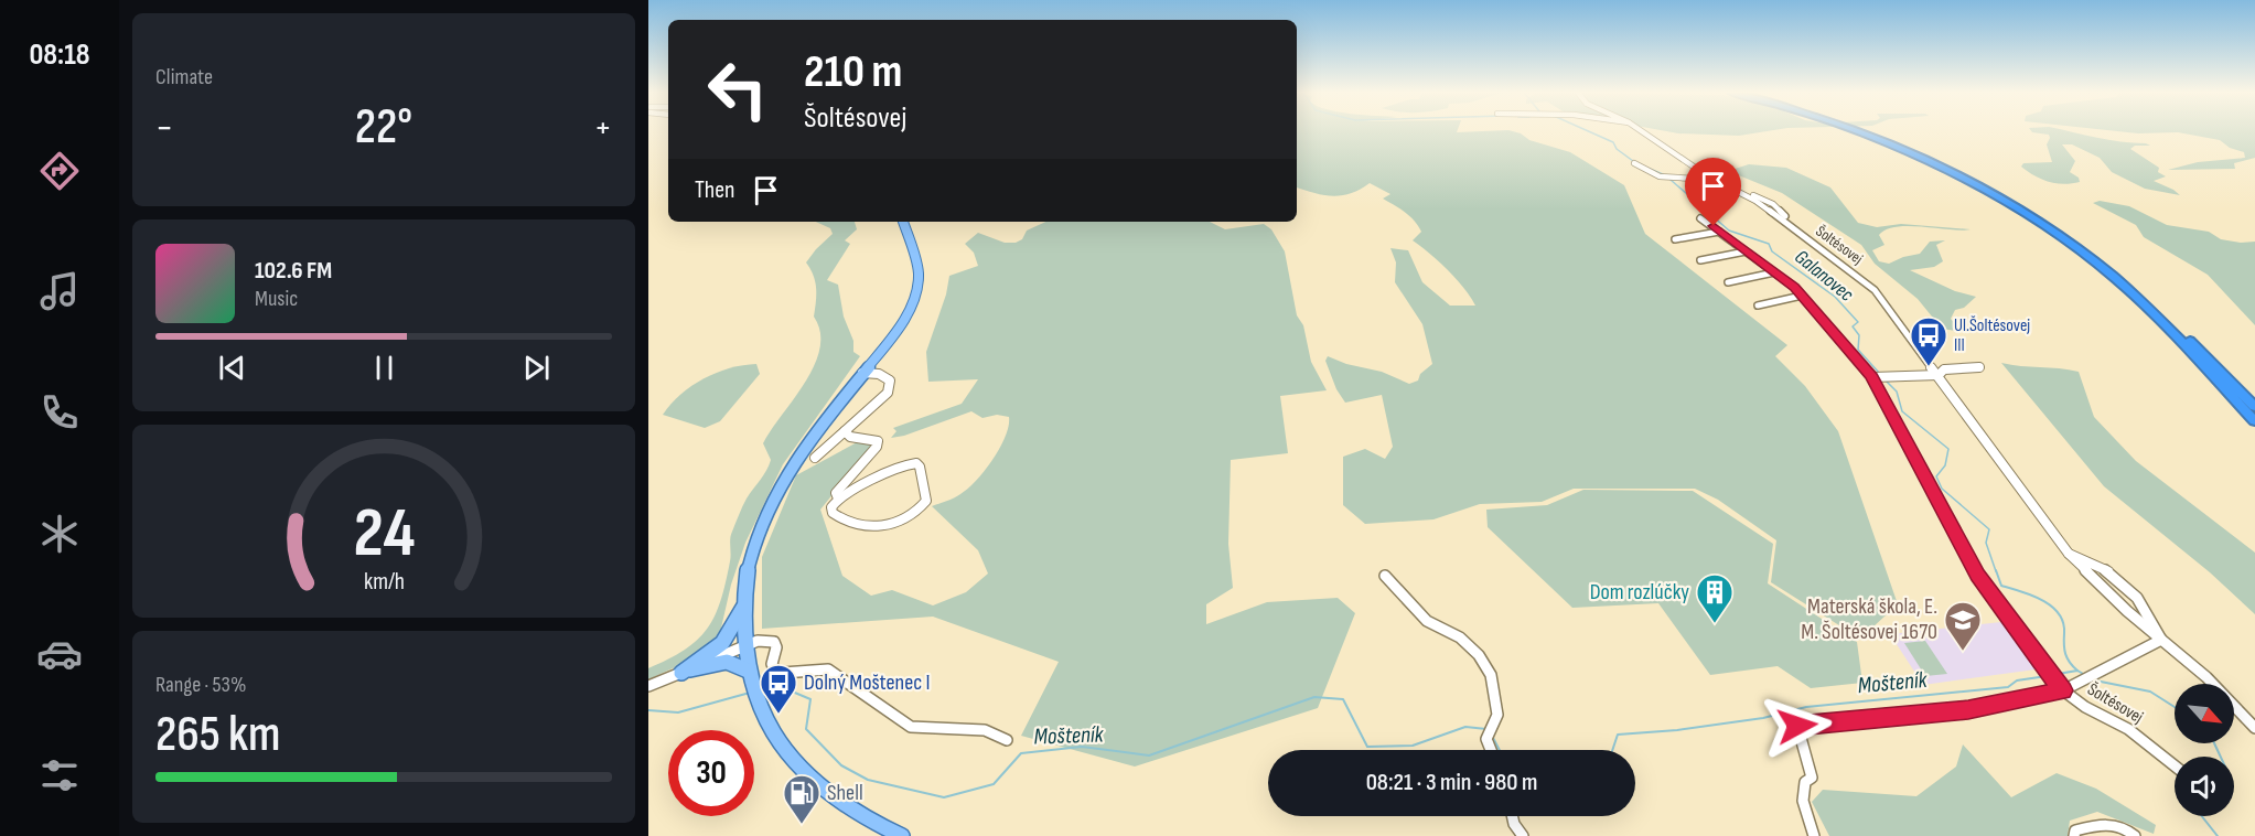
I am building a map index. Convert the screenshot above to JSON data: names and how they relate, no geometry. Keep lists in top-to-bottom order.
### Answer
{
  "streets": {
    "street": ["Šoltésovej"]
  },
  "water": ["Galanovec", "Mošteník"],
  "places": {
    "bus stop": ["Ul.Šoltésovej III", "Dolný Moštenec I"],
    "building": ["Dom rozlúčky"],
    "school or university": ["Materská škola, E. M. Šoltésovej 1670"],
    "fuel station": ["Shell"]
  },
  "north": "bottom right",
  "page": {
    "tabs": "08:18",
    "tile": [
      "Climate",
      ["Range · 53%", "265 km"]
    ],
    "turn": ["210 m", "Šoltésovej"],
    "heat": ["−", "22°", "+"],
    "then": "Then",
    "song": ["102.6 FM", "Music"],
    "limit": "30",
    "trip": "08:21 · 3 min · 980 m",
    "gauge": ["24", "km/h"]
  }
}
